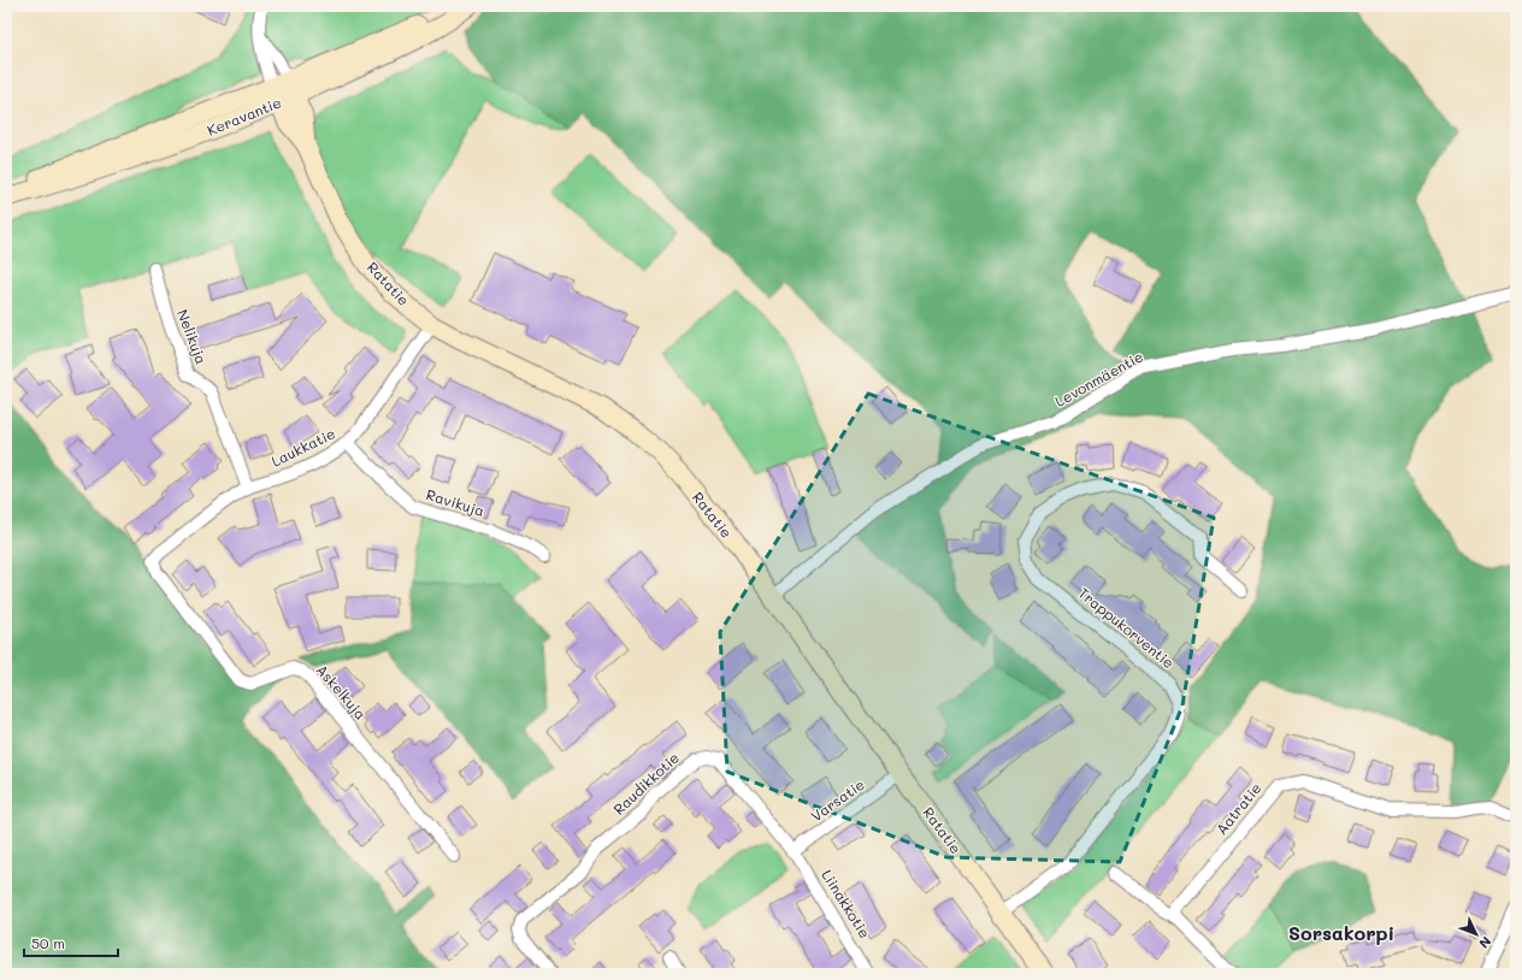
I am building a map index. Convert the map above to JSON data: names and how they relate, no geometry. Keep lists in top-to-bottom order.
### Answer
{
  "streets": {
    "street": [
      "Keravantie",
      "Ratatie",
      "Nelikuja",
      "Levonmäentie",
      "Laukkatie",
      "Ravikuja",
      "Trappukorventie",
      "Askelkuja",
      "Raudikkotie",
      "Varsatie",
      "Aatratie",
      "Liinakkotie"
    ]
  },
  "crossings": [
    ["Keravantie", "Ratatie"],
    ["Ratatie", "Levonmäentie"],
    ["Ratatie", "Laukkatie"],
    ["Ratatie", "Trappukorventie"],
    ["Ratatie", "Varsatie"],
    ["Nelikuja", "Laukkatie"],
    ["Laukkatie", "Ravikuja"],
    ["Laukkatie", "Askelkuja"],
    ["Raudikkotie", "Varsatie"],
    ["Raudikkotie", "Liinakkotie"],
    ["Varsatie", "Liinakkotie"]
  ],
  "districts": ["Sorsakorpi"],
  "scale_bar": "50 m",
  "north": "bottom right"
}
